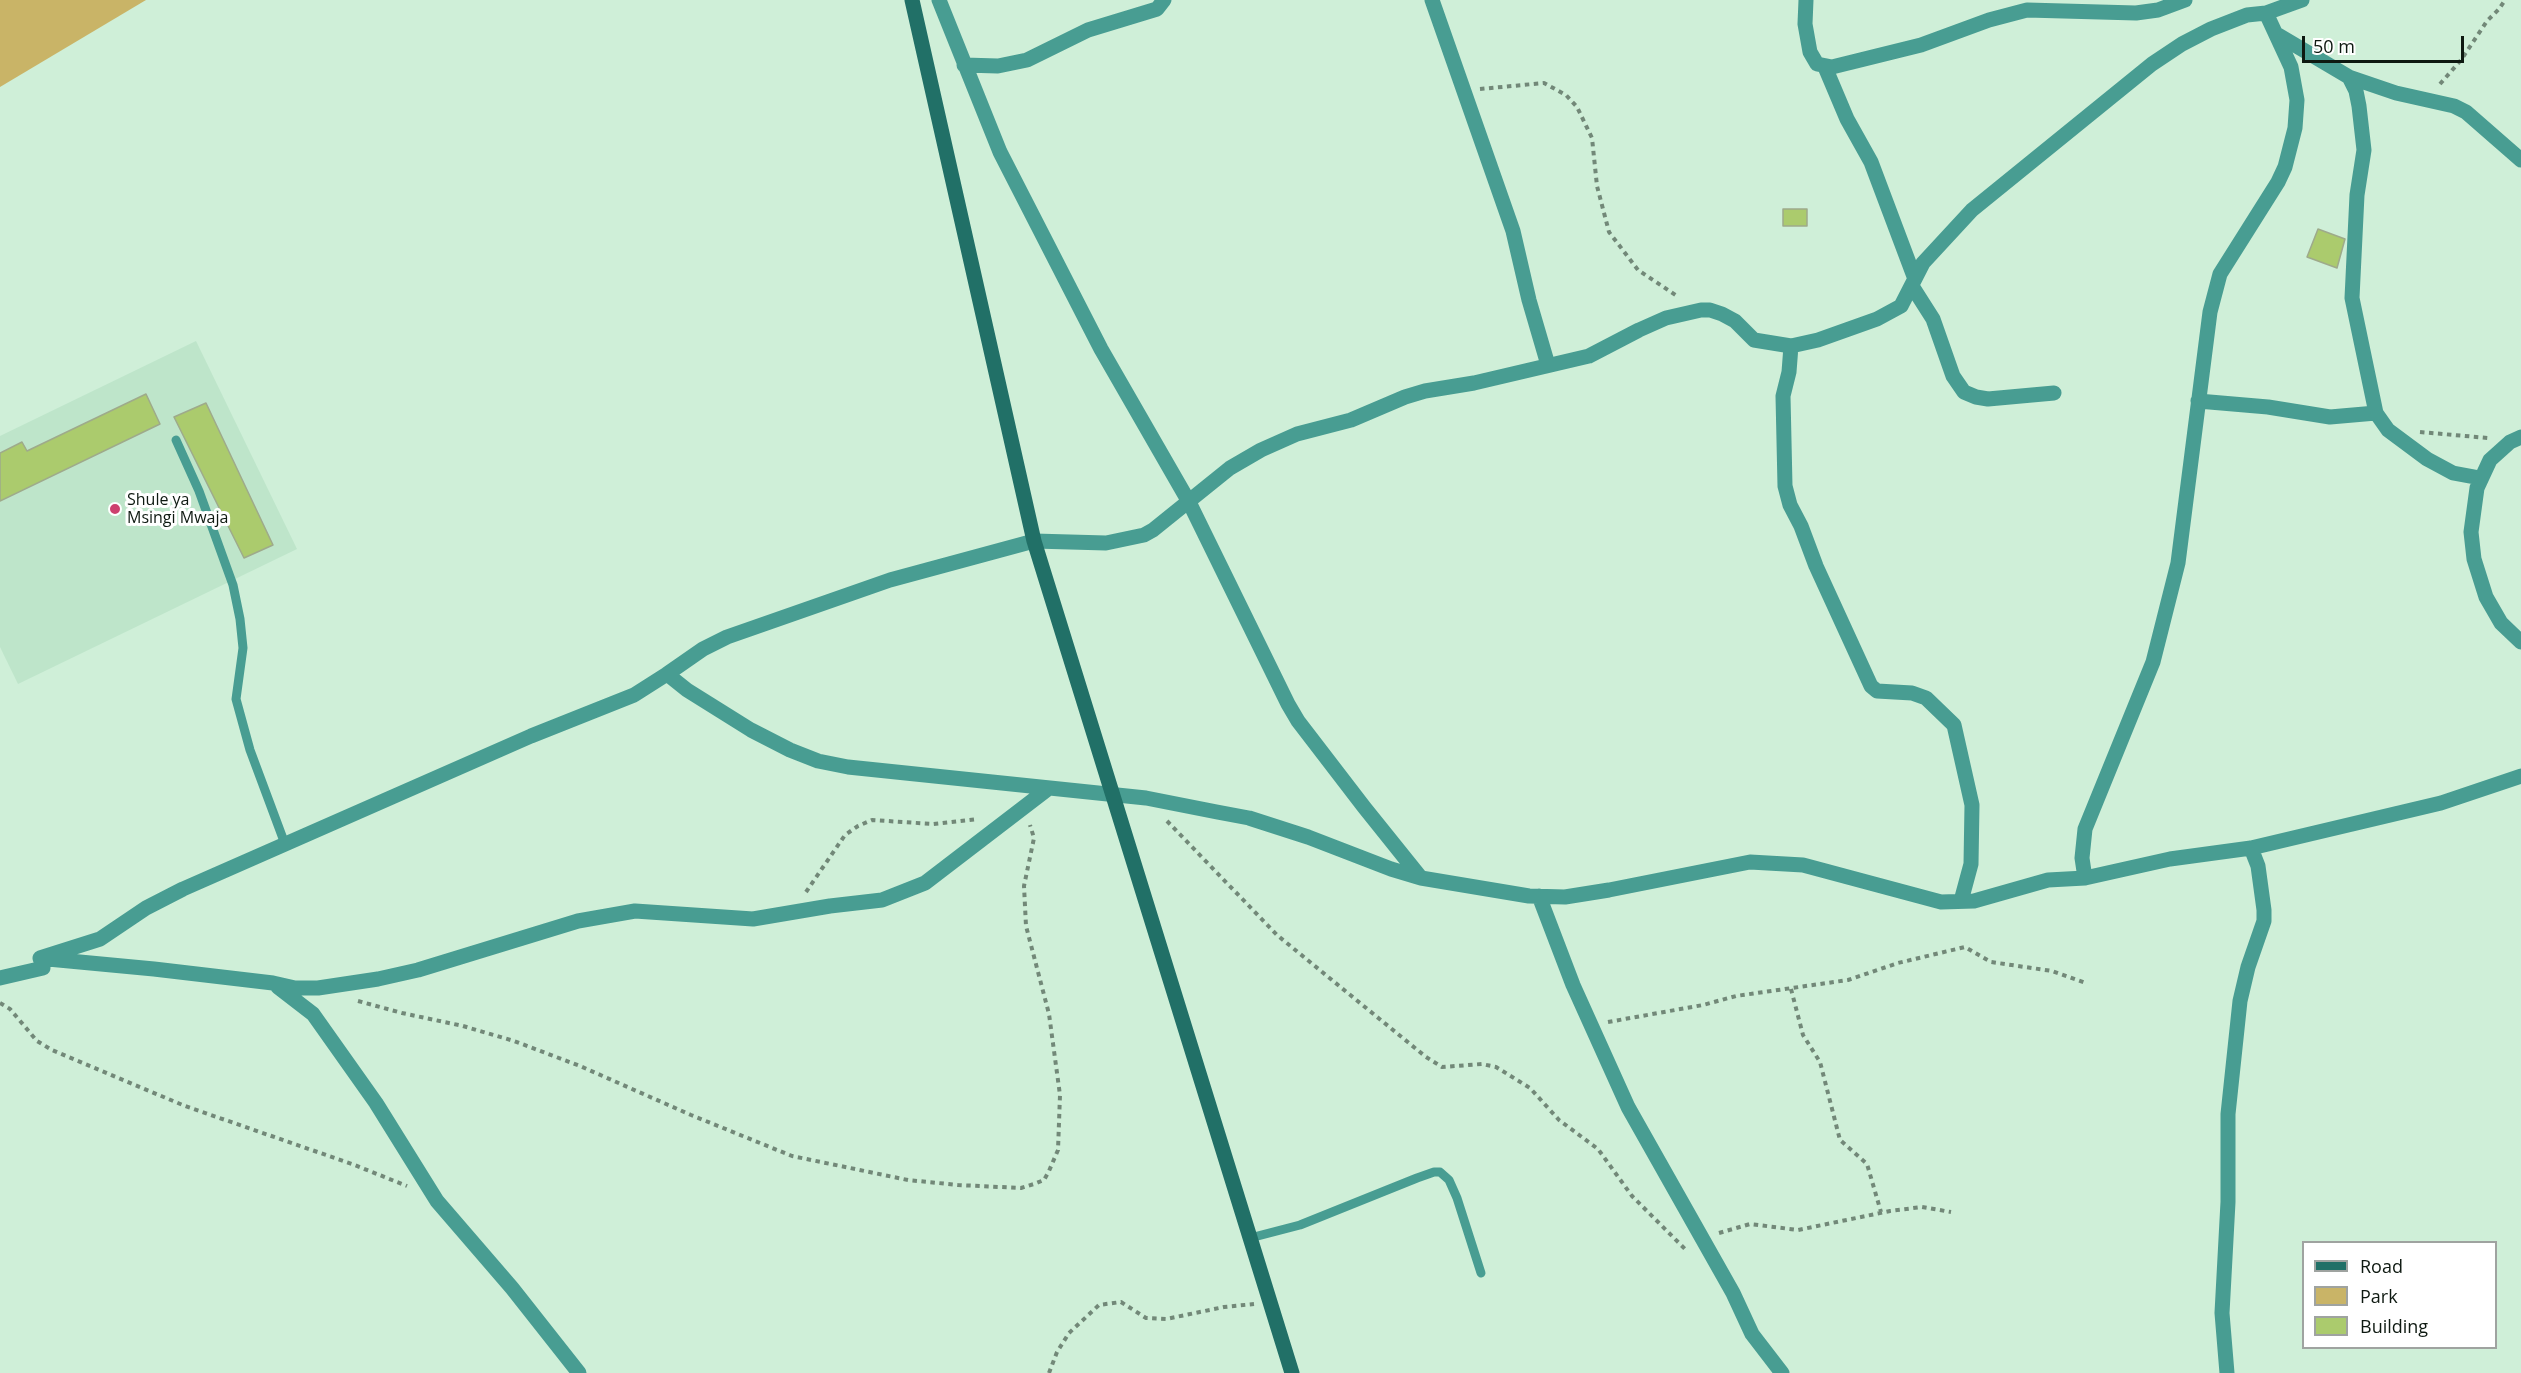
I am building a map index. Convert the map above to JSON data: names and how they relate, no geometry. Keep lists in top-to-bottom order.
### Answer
{
  "places": ["Shule ya Msingi Mwaja"],
  "legend": ["Road", "Park", "Building"],
  "scale_bar": "50 m"
}
